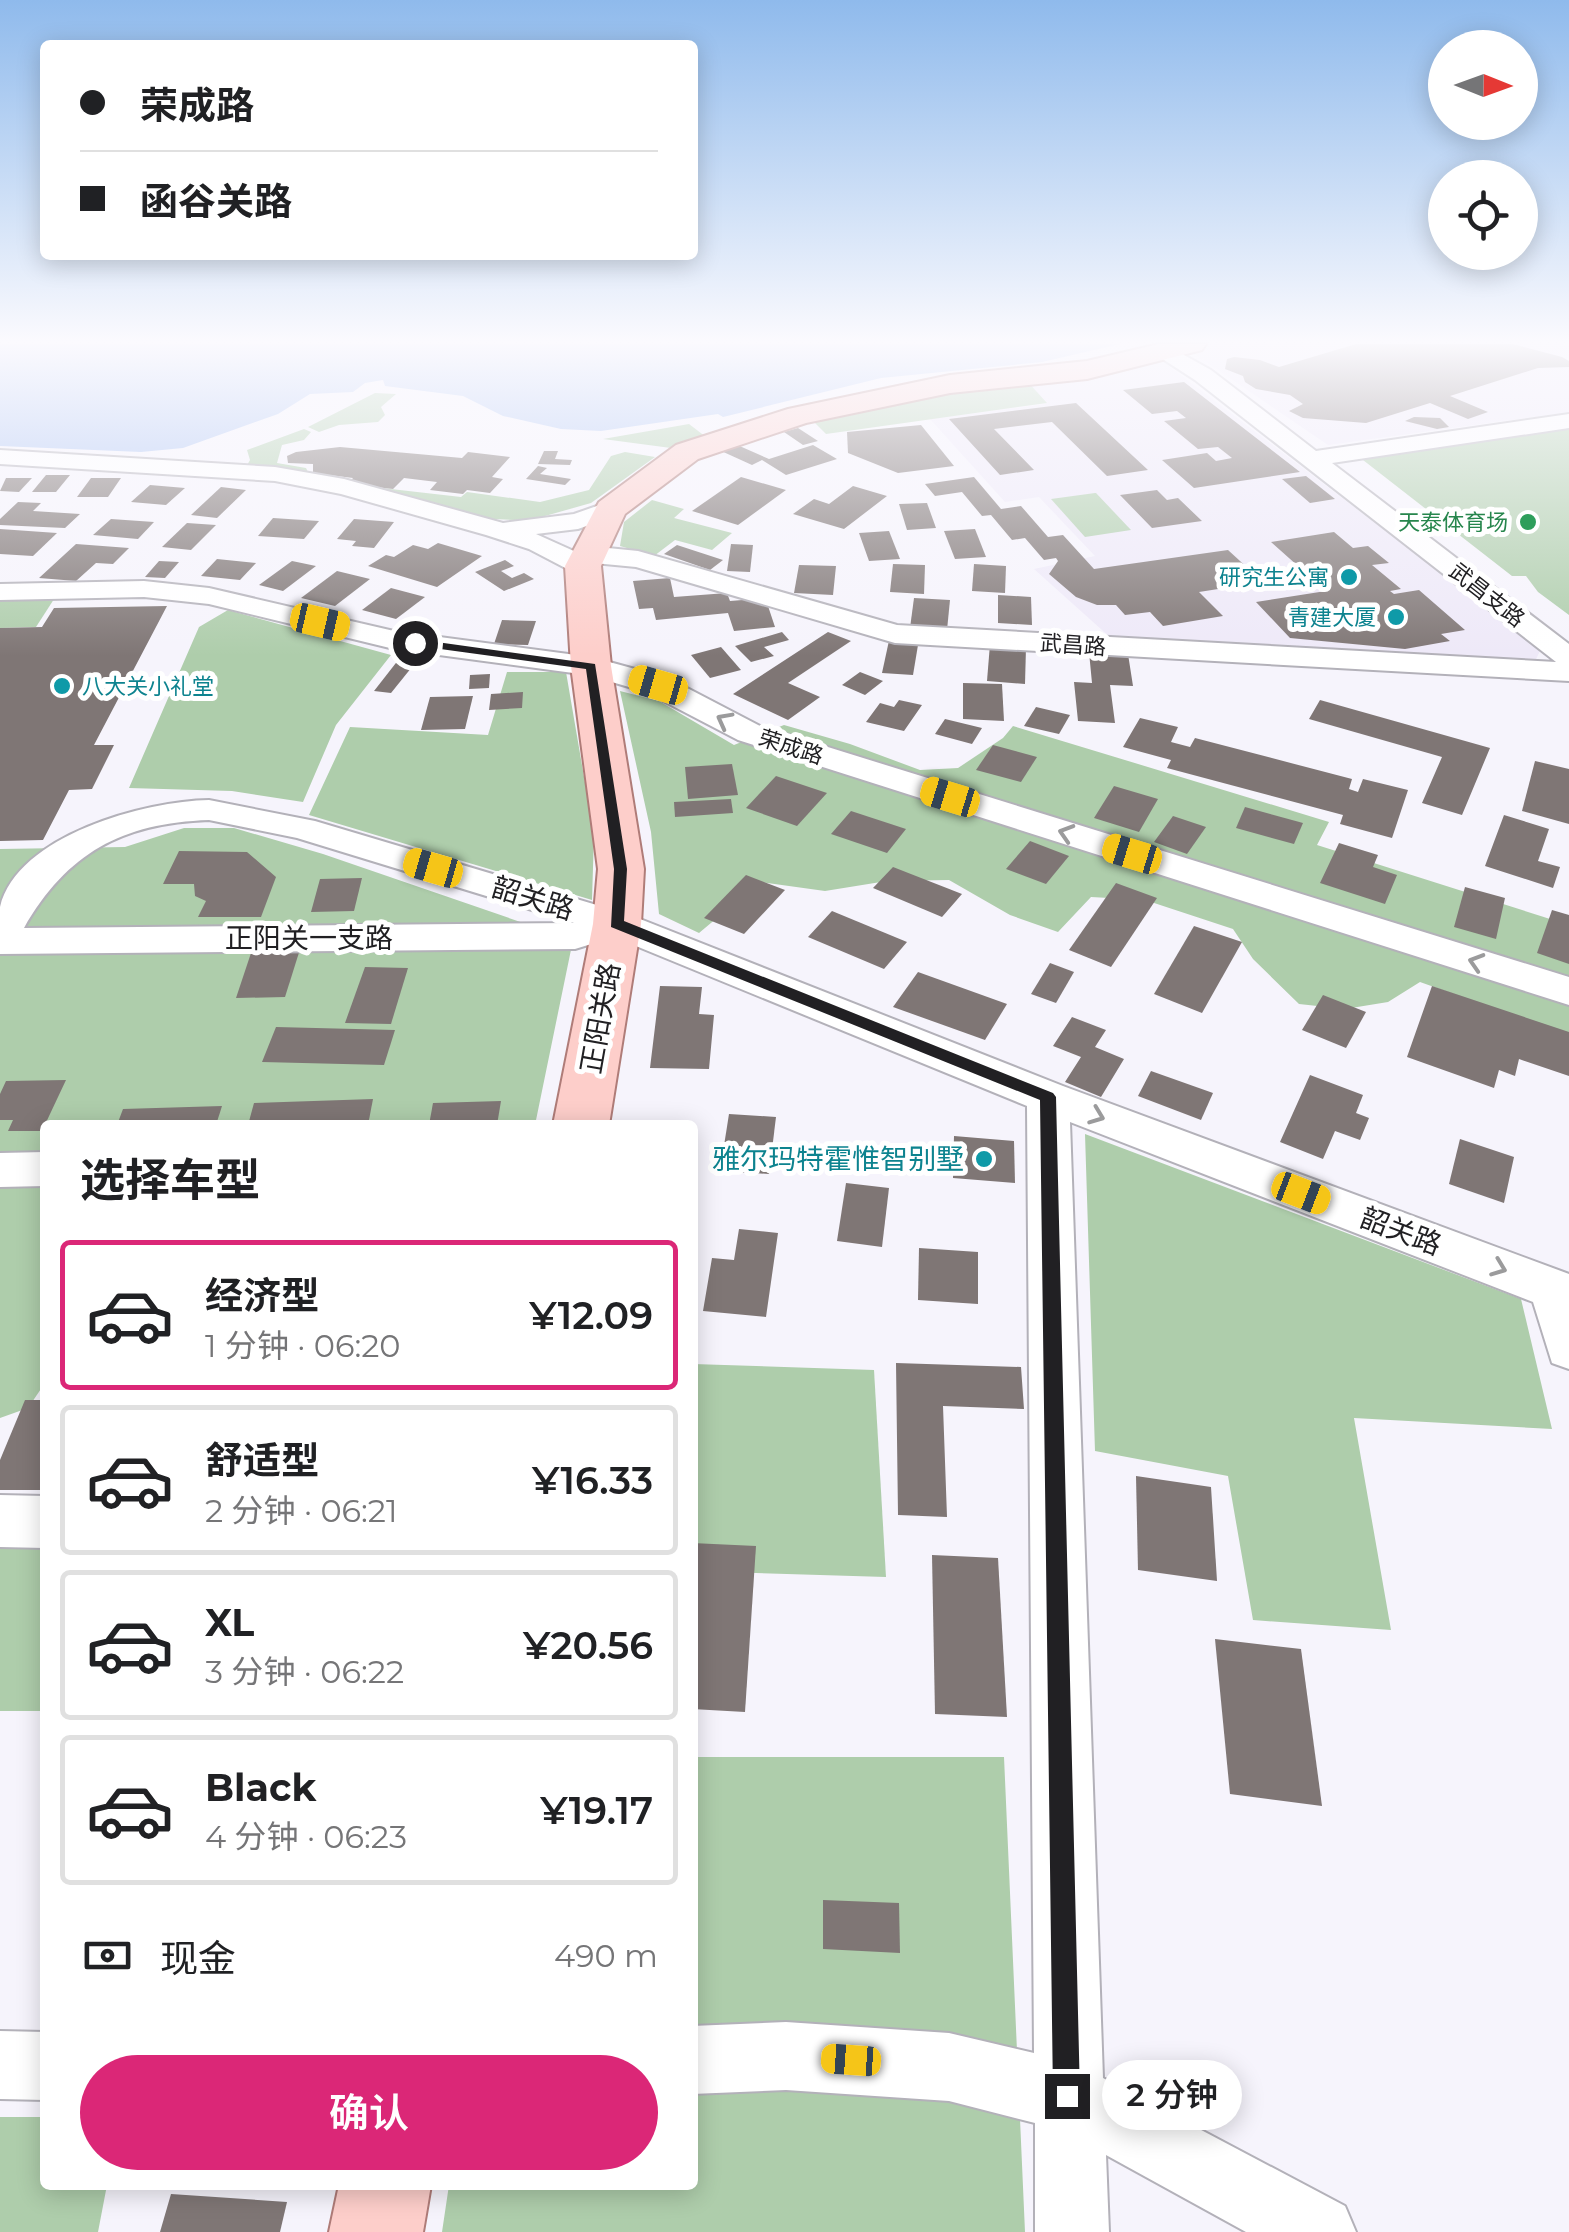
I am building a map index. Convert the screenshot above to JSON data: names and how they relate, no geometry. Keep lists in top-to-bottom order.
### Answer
{
  "streets": {
    "main road": ["正阳关路"],
    "street": [
      "武昌支路",
      "武昌路",
      "荣成路",
      "韶关路",
      "正阳关一支路"
    ]
  },
  "crossings": [
    ["武昌路", "正阳关路"],
    ["荣成路", "正阳关路"],
    ["韶关路", "正阳关一支路"],
    ["韶关路", "正阳关路"],
    ["正阳关一支路", "正阳关路"]
  ],
  "one_way": ["荣成路"],
  "places": [
    "天泰体育场",
    "研究生公寓",
    "青建大厦",
    "八大关小礼堂",
    "雅尔玛特霍惟智别墅"
  ],
  "north": "right",
  "page": {
    "banner": ["荣成路", "函谷关路"],
    "heading": "选择车型",
    "list": [
      {
        "name": "经济型",
        "note": "1 分钟 · 06:20",
        "value": "¥12.09"
      },
      {
        "name": "舒适型",
        "note": "2 分钟 · 06:21",
        "value": "¥16.33"
      },
      {
        "name": "XL",
        "note": "3 分钟 · 06:22",
        "value": "¥20.56"
      },
      {
        "name": "Black",
        "note": "4 分钟 · 06:23",
        "value": "¥19.17"
      }
    ],
    "pay": ["现金", "490 m"],
    "buttons": "确认",
    "bubble": "2 分钟"
  }
}
